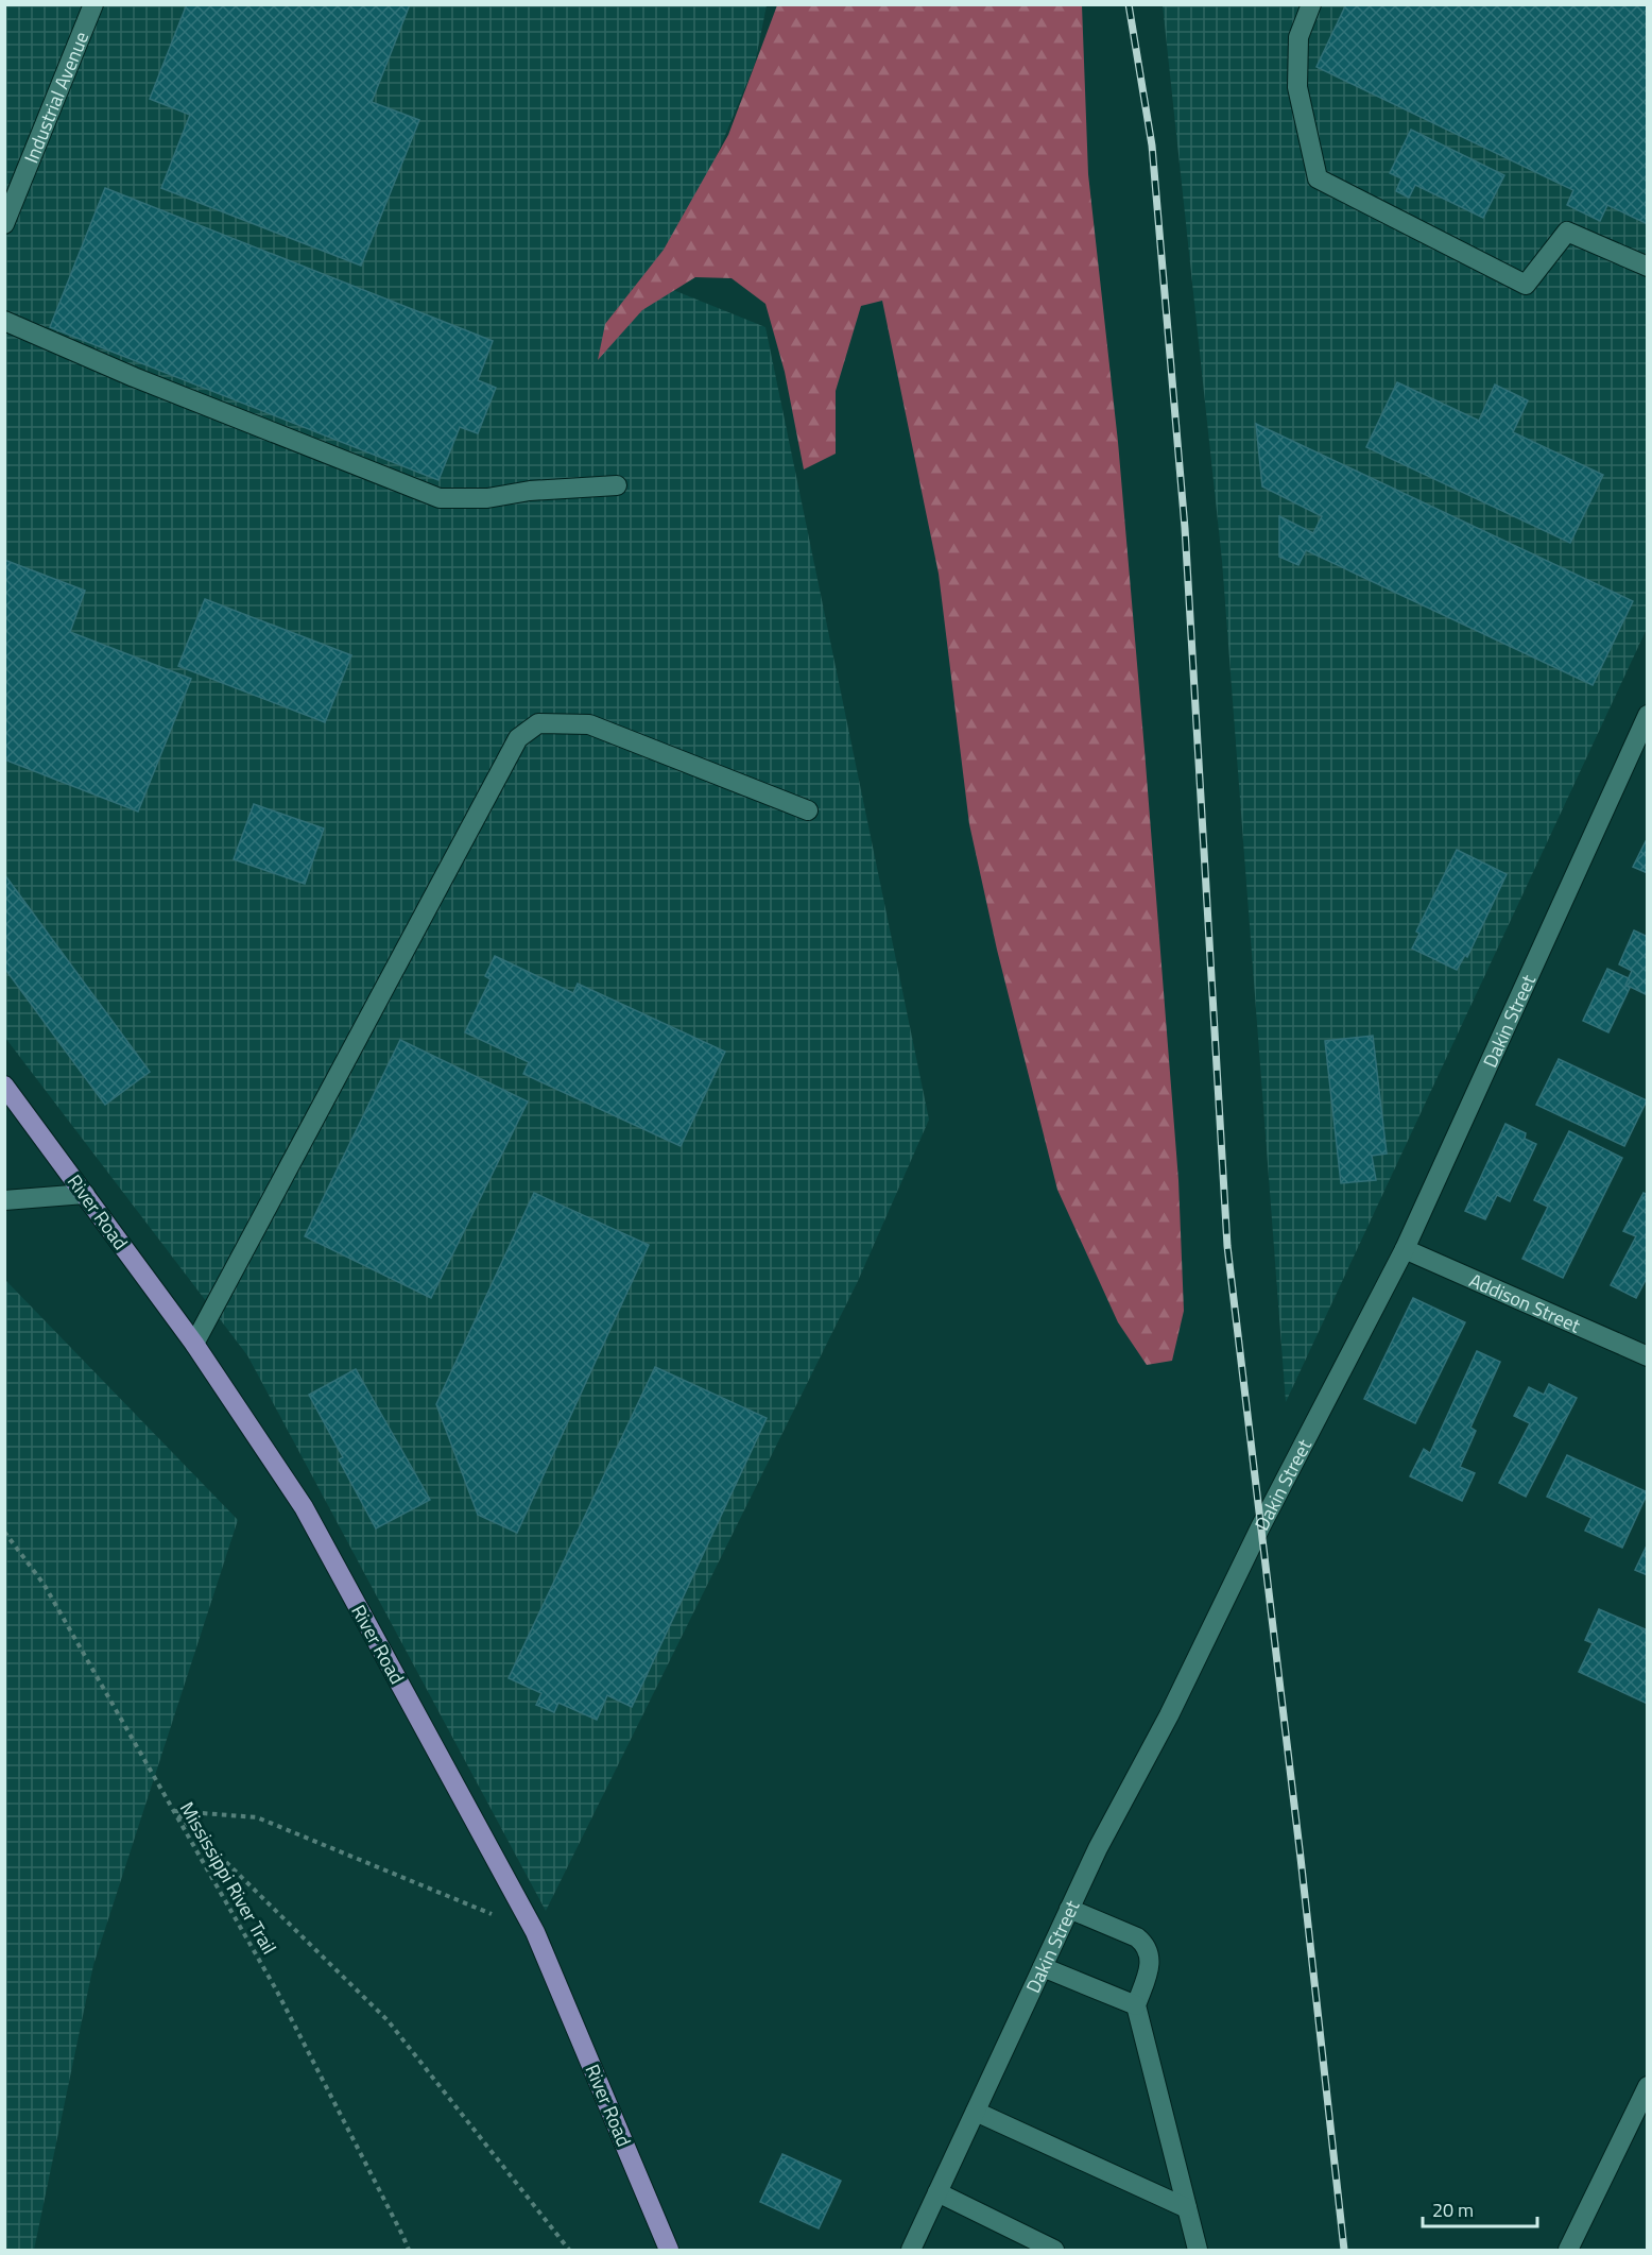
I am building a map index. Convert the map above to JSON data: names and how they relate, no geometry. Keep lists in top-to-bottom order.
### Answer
{
  "streets": {
    "main road": ["River Road"],
    "street": ["Industrial Avenue", "Dakin Street", "Addison Street"],
    "path": ["Mississippi River Trail"]
  },
  "crossings": [
    ["Dakin Street", "Addison Street"]
  ],
  "scale_bar": "20 m"
}
